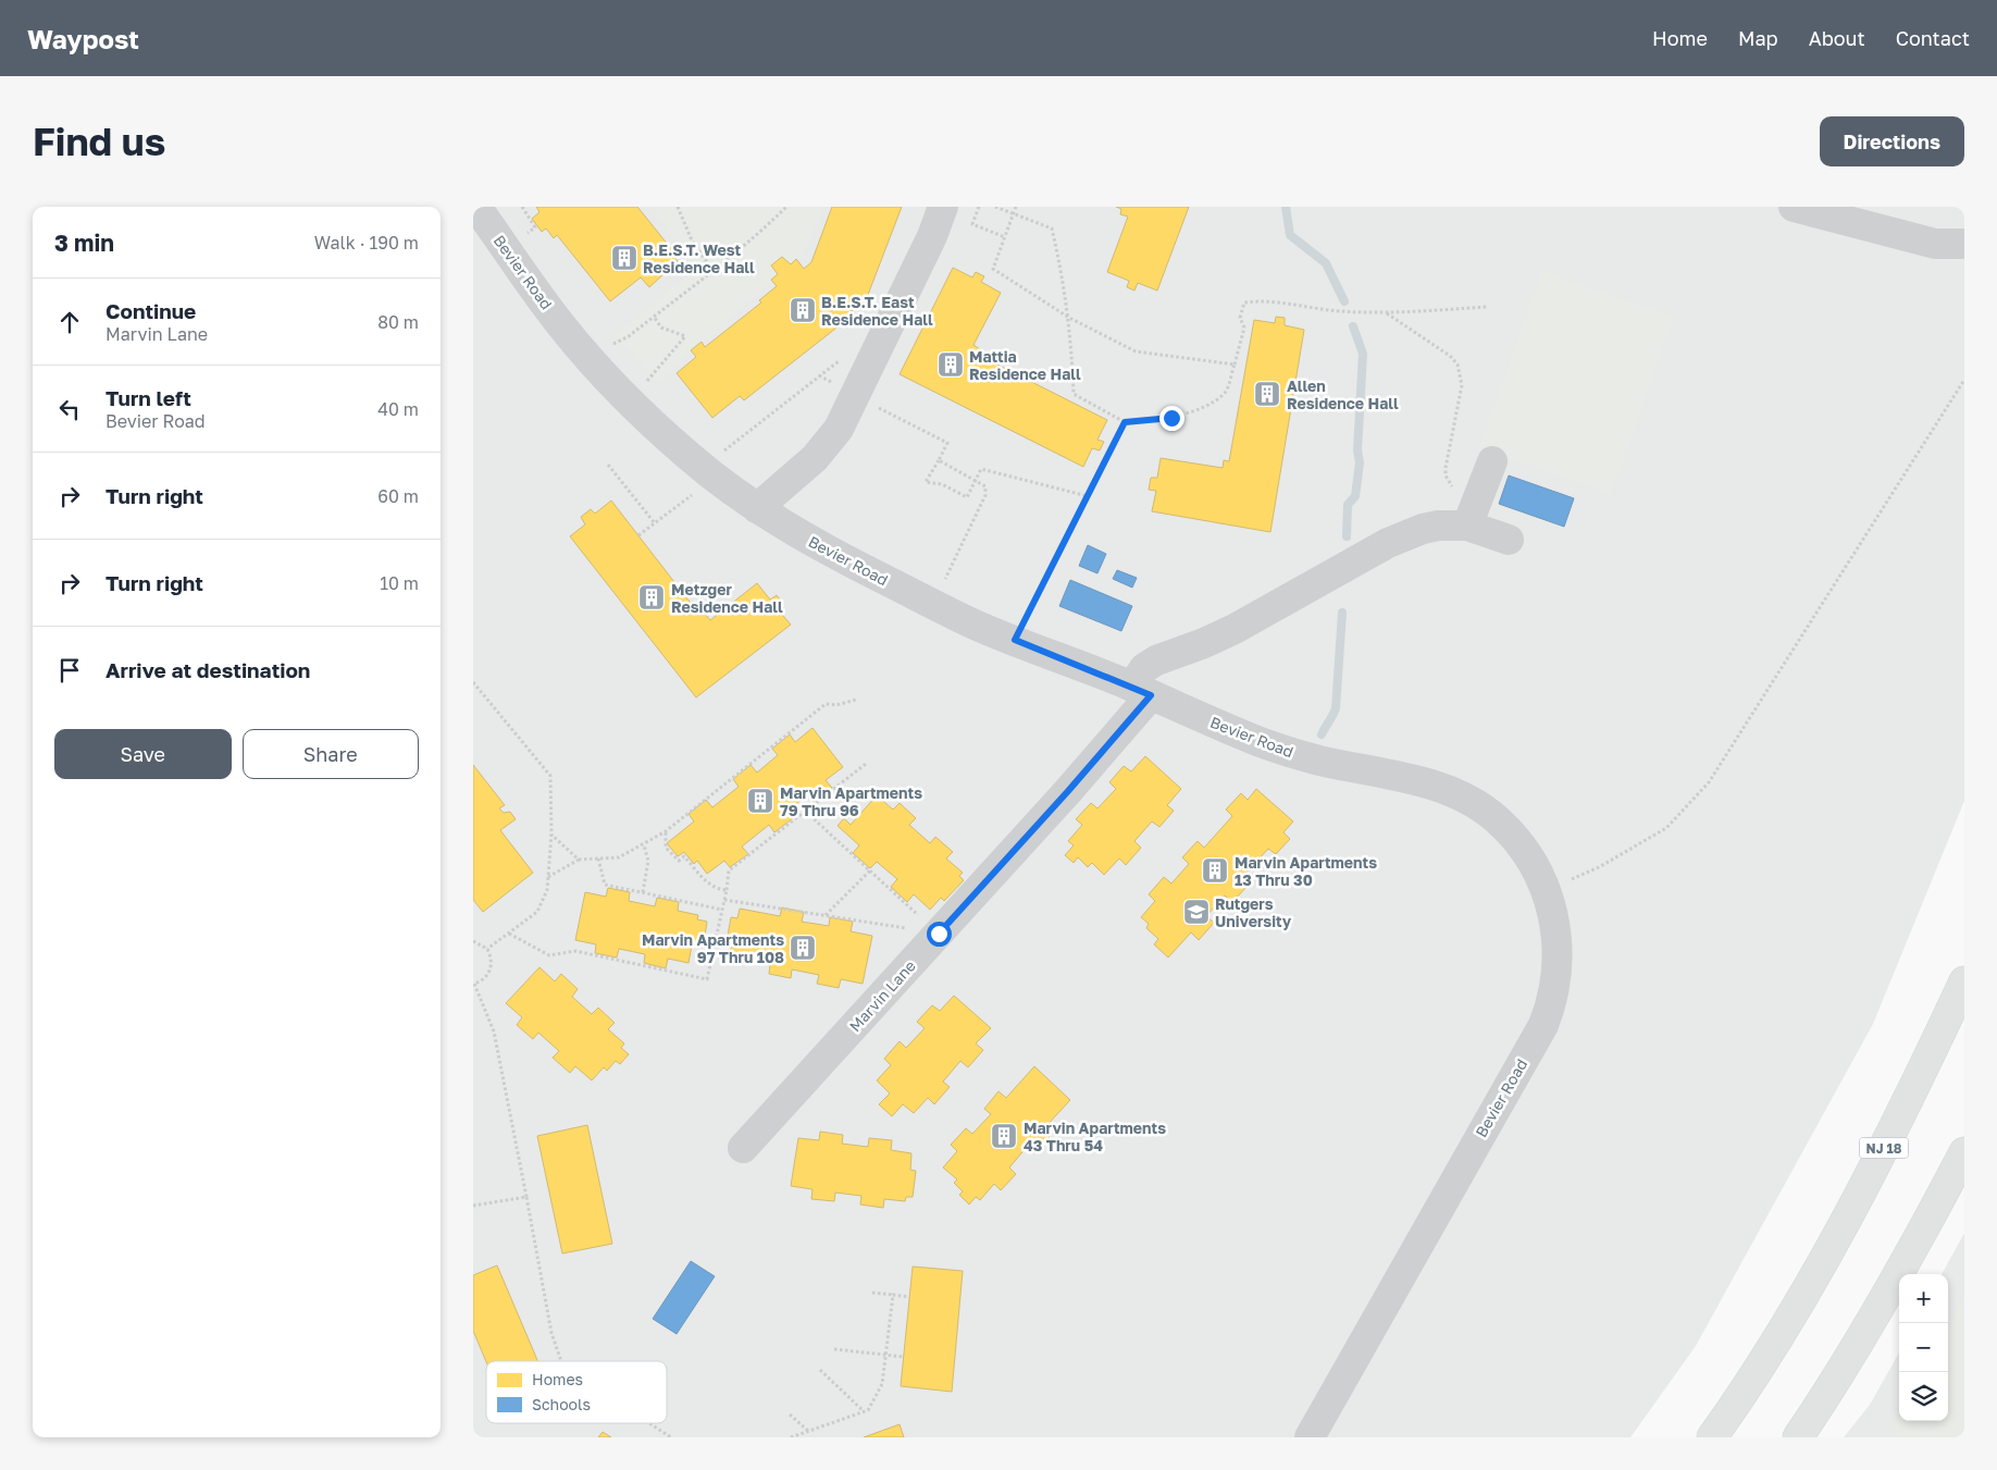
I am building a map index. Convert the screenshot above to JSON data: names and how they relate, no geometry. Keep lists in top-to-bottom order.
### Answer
{
  "streets": {
    "highway": ["NJ 18"],
    "street": ["Bevier Road", "Marvin Lane"]
  },
  "crossings": [
    ["Bevier Road", "Marvin Lane"]
  ],
  "places": {
    "building": [
      "B.E.S.T. West Residence Hall",
      "B.E.S.T. East Residence Hall",
      "Mattia Residence Hall",
      "Allen Residence Hall",
      "Metzger Residence Hall",
      "Marvin Apartments 79 Thru 96",
      "Marvin Apartments 13 Thru 30",
      "Marvin Apartments 97 Thru 108",
      "Marvin Apartments 43 Thru 54"
    ],
    "school or university": ["Rutgers University"]
  },
  "legend": ["Homes", "Schools"],
  "page": {
    "header": "Waypost",
    "nav": [
      "Home",
      "Map",
      "About",
      "Contact"
    ],
    "buttons": [
      "Directions",
      ["Save", "Share"]
    ],
    "title": "Find us",
    "heading": ["3 min", "Walk · 190 m"],
    "list": [
      ["Continue", "Marvin Lane", "80 m"],
      ["Turn left", "Bevier Road", "40 m"],
      ["Turn right", "60 m"],
      ["Turn right", "10 m"],
      "Arrive at destination"
    ],
    "map_buttons": ["+", "−"]
  }
}
